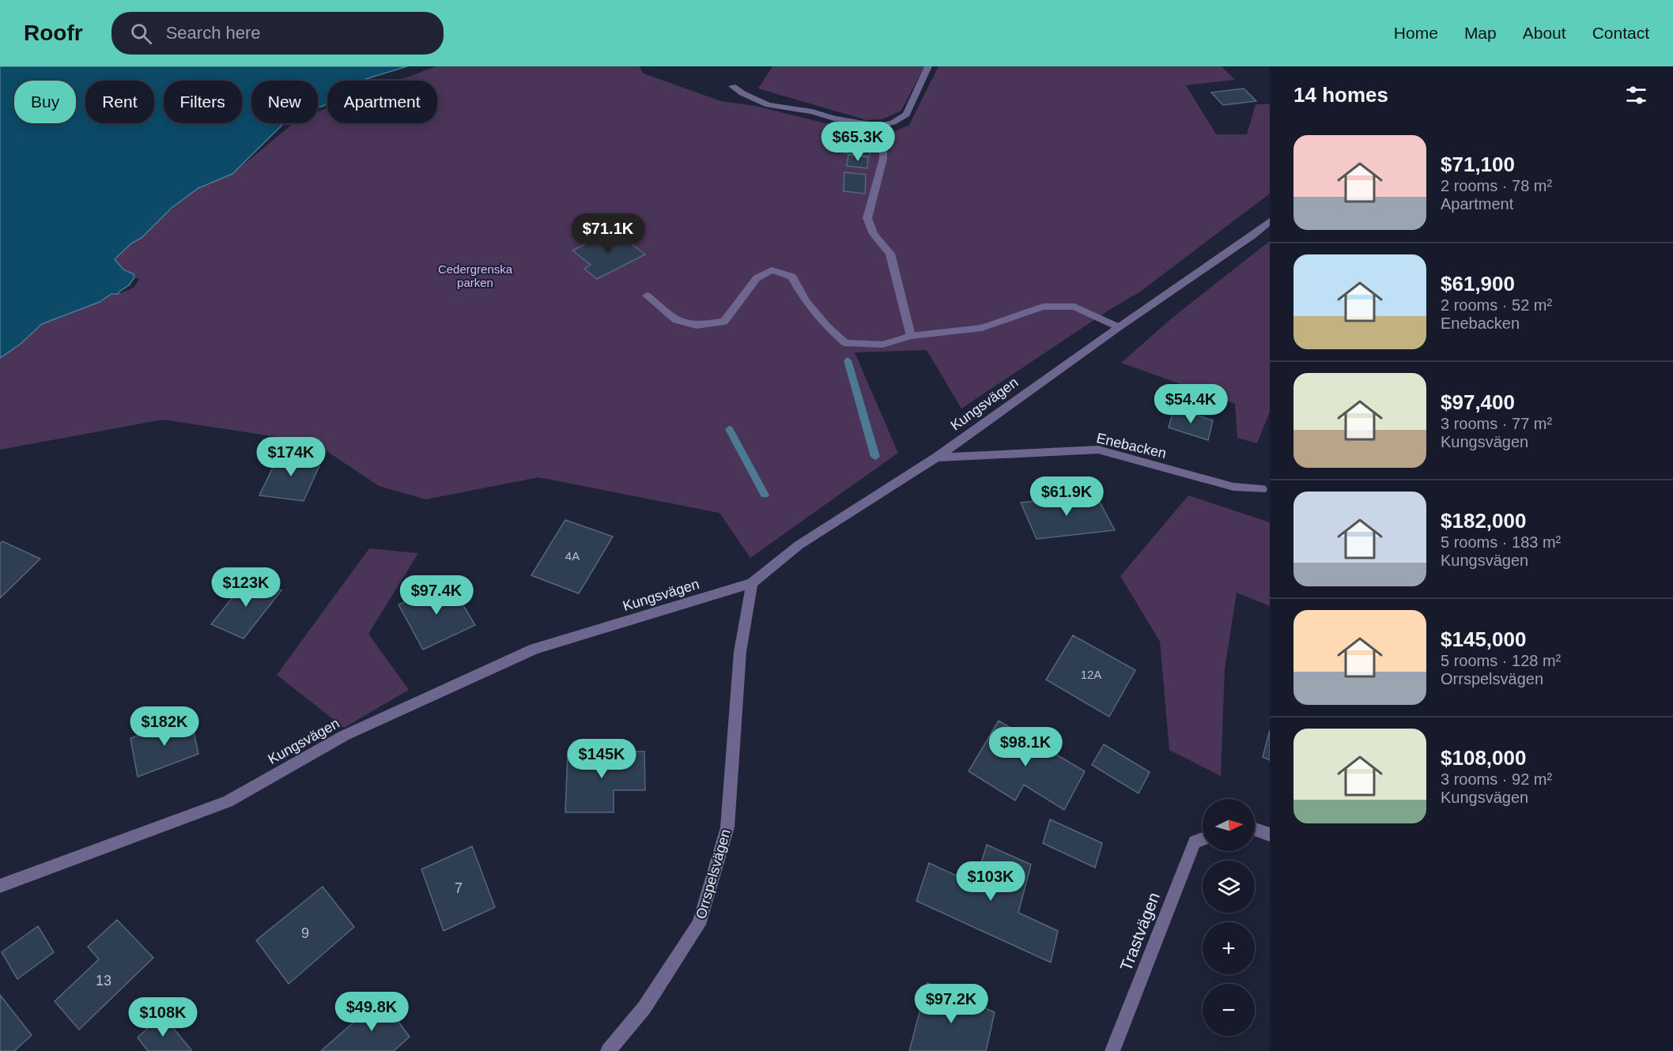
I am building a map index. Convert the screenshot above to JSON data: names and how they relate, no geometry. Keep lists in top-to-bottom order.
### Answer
{
  "streets": {
    "street": [
      "Kungsvägen",
      "Enebacken",
      "Orrspelsvägen",
      "Trastvägen"
    ]
  },
  "crossings": [
    ["Kungsvägen", "Enebacken"],
    ["Kungsvägen", "Orrspelsvägen"]
  ],
  "parks": ["Cedergrenska parken"],
  "house_numbers": [
    "4A",
    "12A",
    "7",
    "9",
    "13"
  ],
  "north": "right",
  "page": {
    "header": "Roofr",
    "search": "Search here",
    "nav": [
      "Home",
      "Map",
      "About",
      "Contact"
    ],
    "heading": "14 homes",
    "chip": [
      "Buy",
      "Rent",
      "Filters",
      "New",
      "Apartment"
    ],
    "price": [
      "$65.3K",
      "$71.1K",
      "$54.4K",
      "$174K",
      "$61.9K",
      "$123K",
      "$97.4K",
      "$182K",
      "$98.1K",
      "$145K",
      "$103K",
      "$97.2K",
      "$49.8K",
      "$108K"
    ],
    "list": [
      {
        "name": "$71,100",
        "note": "2 rooms · 78 m² · Apartment"
      },
      {
        "name": "$61,900",
        "note": "2 rooms · 52 m² · Enebacken"
      },
      {
        "name": "$97,400",
        "note": "3 rooms · 77 m² · Kungsvägen"
      },
      {
        "name": "$182,000",
        "note": "5 rooms · 183 m² · Kungsvägen"
      },
      {
        "name": "$145,000",
        "note": "5 rooms · 128 m² · Orrspelsvägen"
      },
      {
        "name": "$108,000",
        "note": "3 rooms · 92 m² · Kungsvägen"
      }
    ],
    "map_buttons": ["+", "−"]
  }
}
